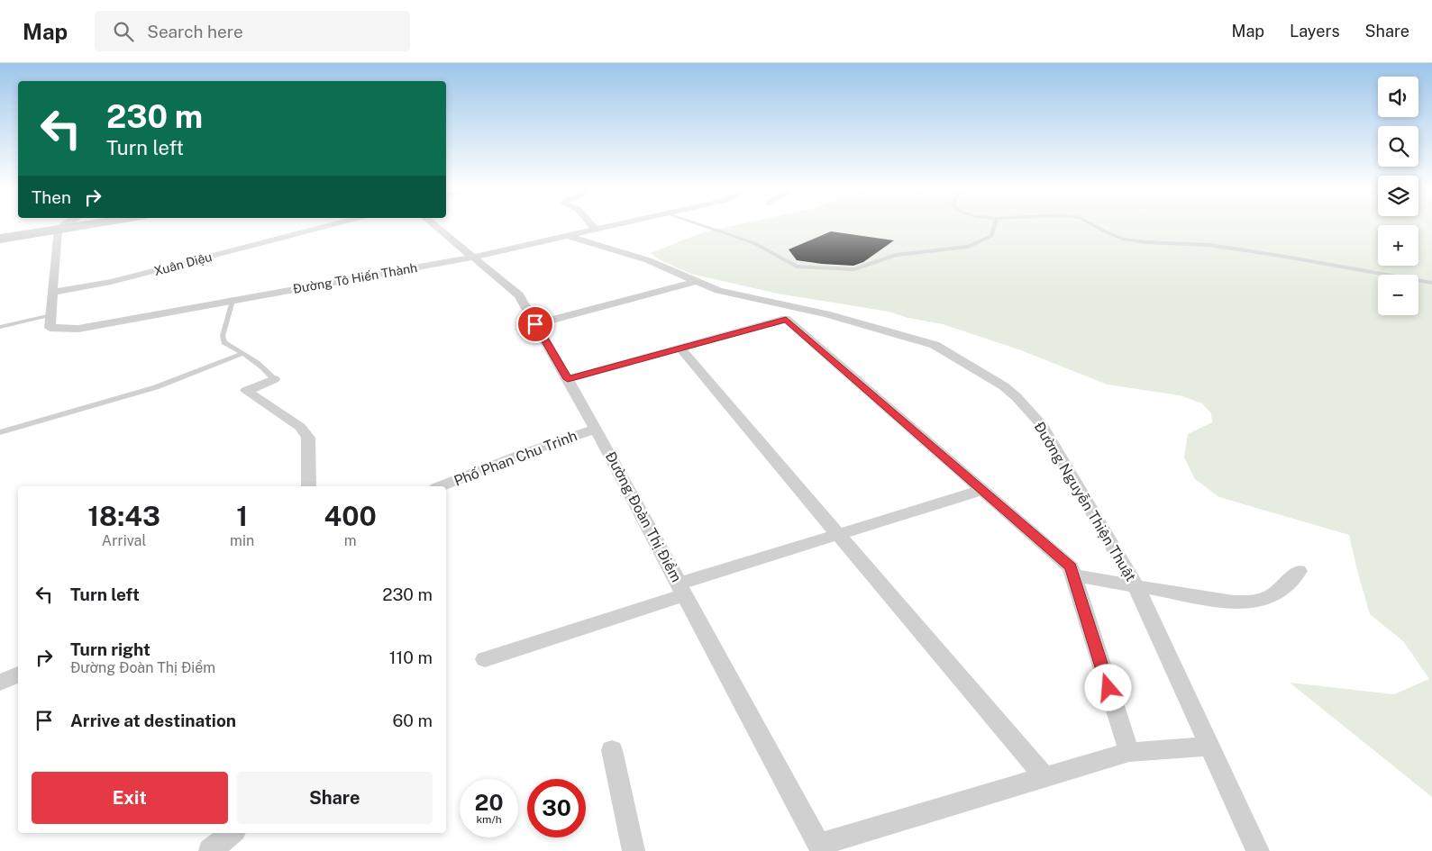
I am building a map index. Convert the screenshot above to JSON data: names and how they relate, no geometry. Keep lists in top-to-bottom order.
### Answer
{
  "streets": {
    "street": [
      "Xuân Diệu",
      "Đường Tô Hiến Thành",
      "Phố Phan Chu Trinh",
      "Đường Nguyễn Thiện Thuật",
      "Đường Đoàn Thị Điểm"
    ]
  },
  "crossings": [
    ["Đường Tô Hiến Thành", "Đường Nguyễn Thiện Thuật"],
    ["Đường Tô Hiến Thành", "Đường Đoàn Thị Điểm"],
    ["Phố Phan Chu Trinh", "Đường Đoàn Thị Điểm"]
  ],
  "page": {
    "header": "Map",
    "search": "Search here",
    "nav": ["Map", "Layers", "Share"],
    "map_buttons": ["+", "−"],
    "turn": ["230 m", "Turn left"],
    "then": "Then",
    "eta": [
      "18:43",
      "Arrival",
      "1",
      "min",
      "400",
      "m"
    ],
    "list": [
      {
        "name": "Turn left",
        "value": "230 m"
      },
      {
        "name": "Turn right",
        "note": "Đường Đoàn Thị Điểm",
        "value": "110 m"
      },
      {
        "name": "Arrive at destination",
        "value": "60 m"
      }
    ],
    "buttons": ["Exit", "Share"],
    "speed": "20 km/h",
    "limit": "30"
  }
}
